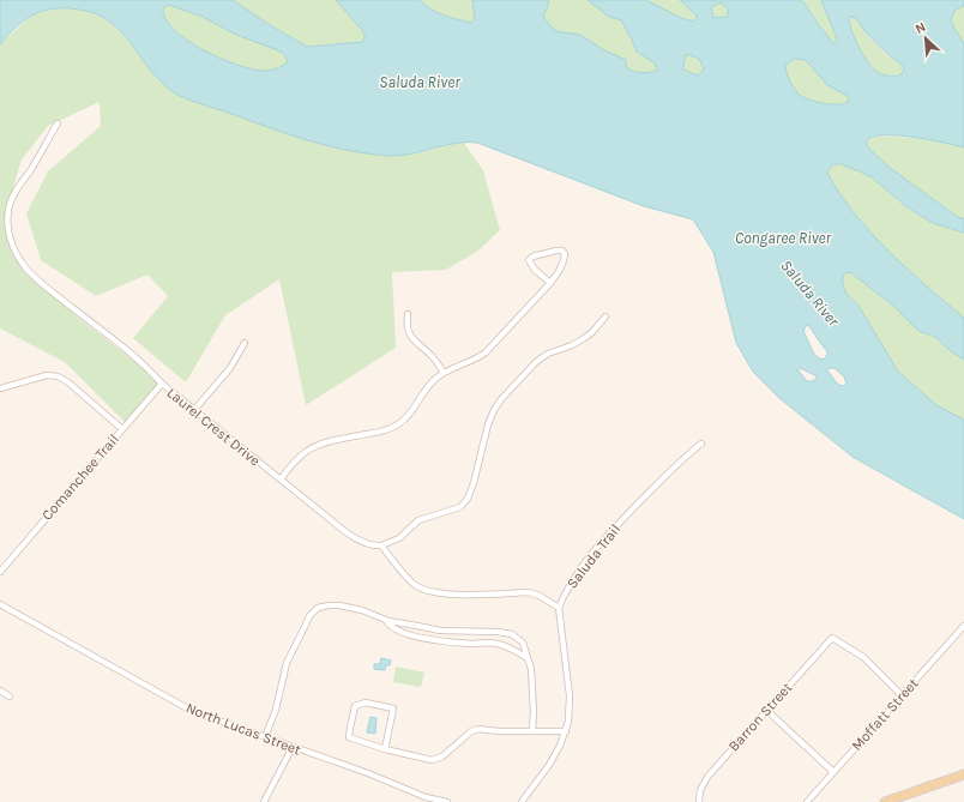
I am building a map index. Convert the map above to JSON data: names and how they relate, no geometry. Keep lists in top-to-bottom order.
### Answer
{
  "streets": {
    "street": [
      "Laurel Crest Drive",
      "Comanchee Trail",
      "Saluda Trail",
      "Moffatt Street",
      "Barron Street",
      "North Lucas Street"
    ]
  },
  "crossings": [
    ["Laurel Crest Drive", "Comanchee Trail"],
    ["Moffatt Street", "Barron Street"]
  ],
  "water": ["Saluda River", "Congaree River"],
  "north": "top left"
}
